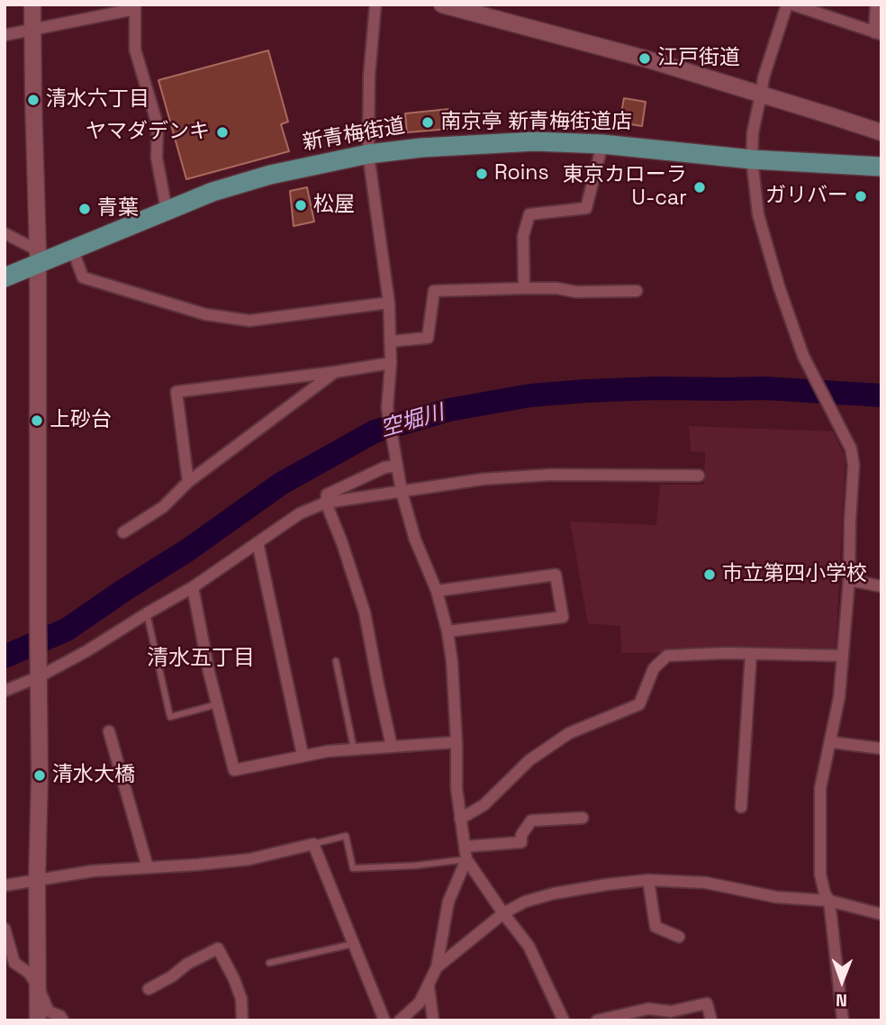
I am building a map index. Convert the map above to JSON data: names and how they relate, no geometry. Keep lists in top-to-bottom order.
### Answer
{
  "streets": {
    "main road": ["新青梅街道"]
  },
  "districts": ["清水五丁目"],
  "water": ["空堀川"],
  "places": [
    "江戸街道",
    "清水六丁目",
    "南京亭 新青梅街道店",
    "ヤマダデンキ",
    "Roins",
    "東京カローラ U-car",
    "ガリバー",
    "松屋",
    "青葉",
    "上砂台",
    "市立第四小学校",
    "清水大橋"
  ],
  "north": "bottom"
}
